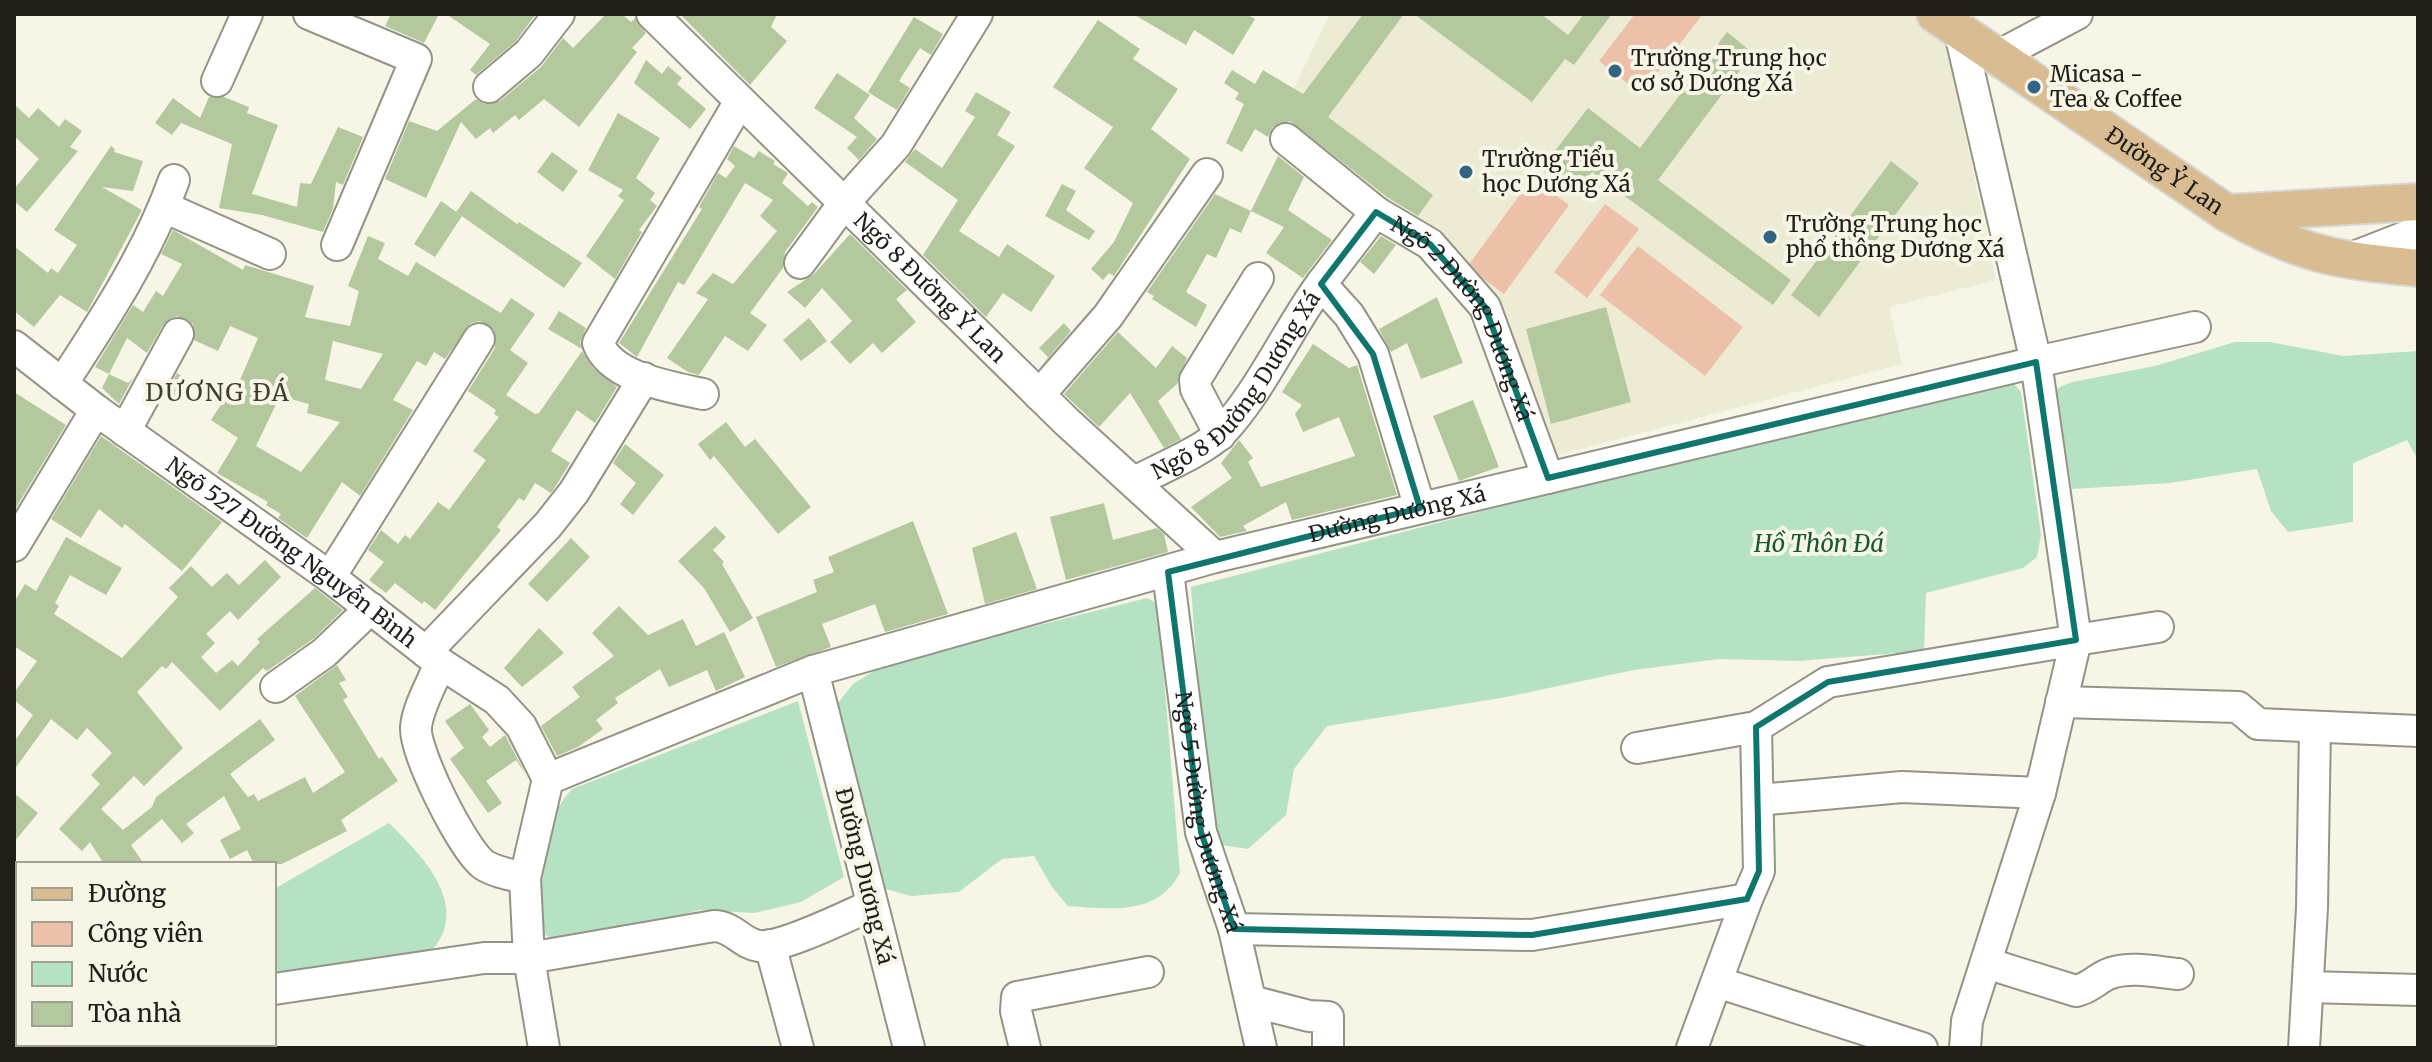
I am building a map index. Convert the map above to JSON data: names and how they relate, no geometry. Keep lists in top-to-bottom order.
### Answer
{
  "streets": {
    "main road": ["Đường Ỷ Lan"],
    "street": [
      "Ngõ 8 Đường Ỷ Lan",
      "Ngõ 2 Đường Dương Xá",
      "Ngõ 8 Đường Dương Xá",
      "Đường Dương Xá",
      "Ngõ 527 Đường Nguyễn Bình",
      "Ngõ 5 Đường Dương Xá"
    ]
  },
  "crossings": [
    ["Ngõ 8 Đường Ỷ Lan", "Ngõ 8 Đường Dương Xá"],
    ["Ngõ 8 Đường Ỷ Lan", "Đường Dương Xá"],
    ["Ngõ 2 Đường Dương Xá", "Ngõ 8 Đường Dương Xá"],
    ["Ngõ 2 Đường Dương Xá", "Đường Dương Xá"],
    ["Ngõ 8 Đường Dương Xá", "Đường Dương Xá"],
    ["Đường Dương Xá", "Ngõ 5 Đường Dương Xá"]
  ],
  "districts": ["DƯƠNG ĐÁ"],
  "water": ["Hồ Thôn Đá"],
  "places": [
    "Trường Trung học cơ sở Dương Xá",
    "Micasa - Tea & Coffee",
    "Trường Tiểu học Dương Xá",
    "Trường Trung học phổ thông Dương Xá"
  ],
  "legend": [
    "Đường",
    "Công viên",
    "Nước",
    "Tòa nhà"
  ]
}
